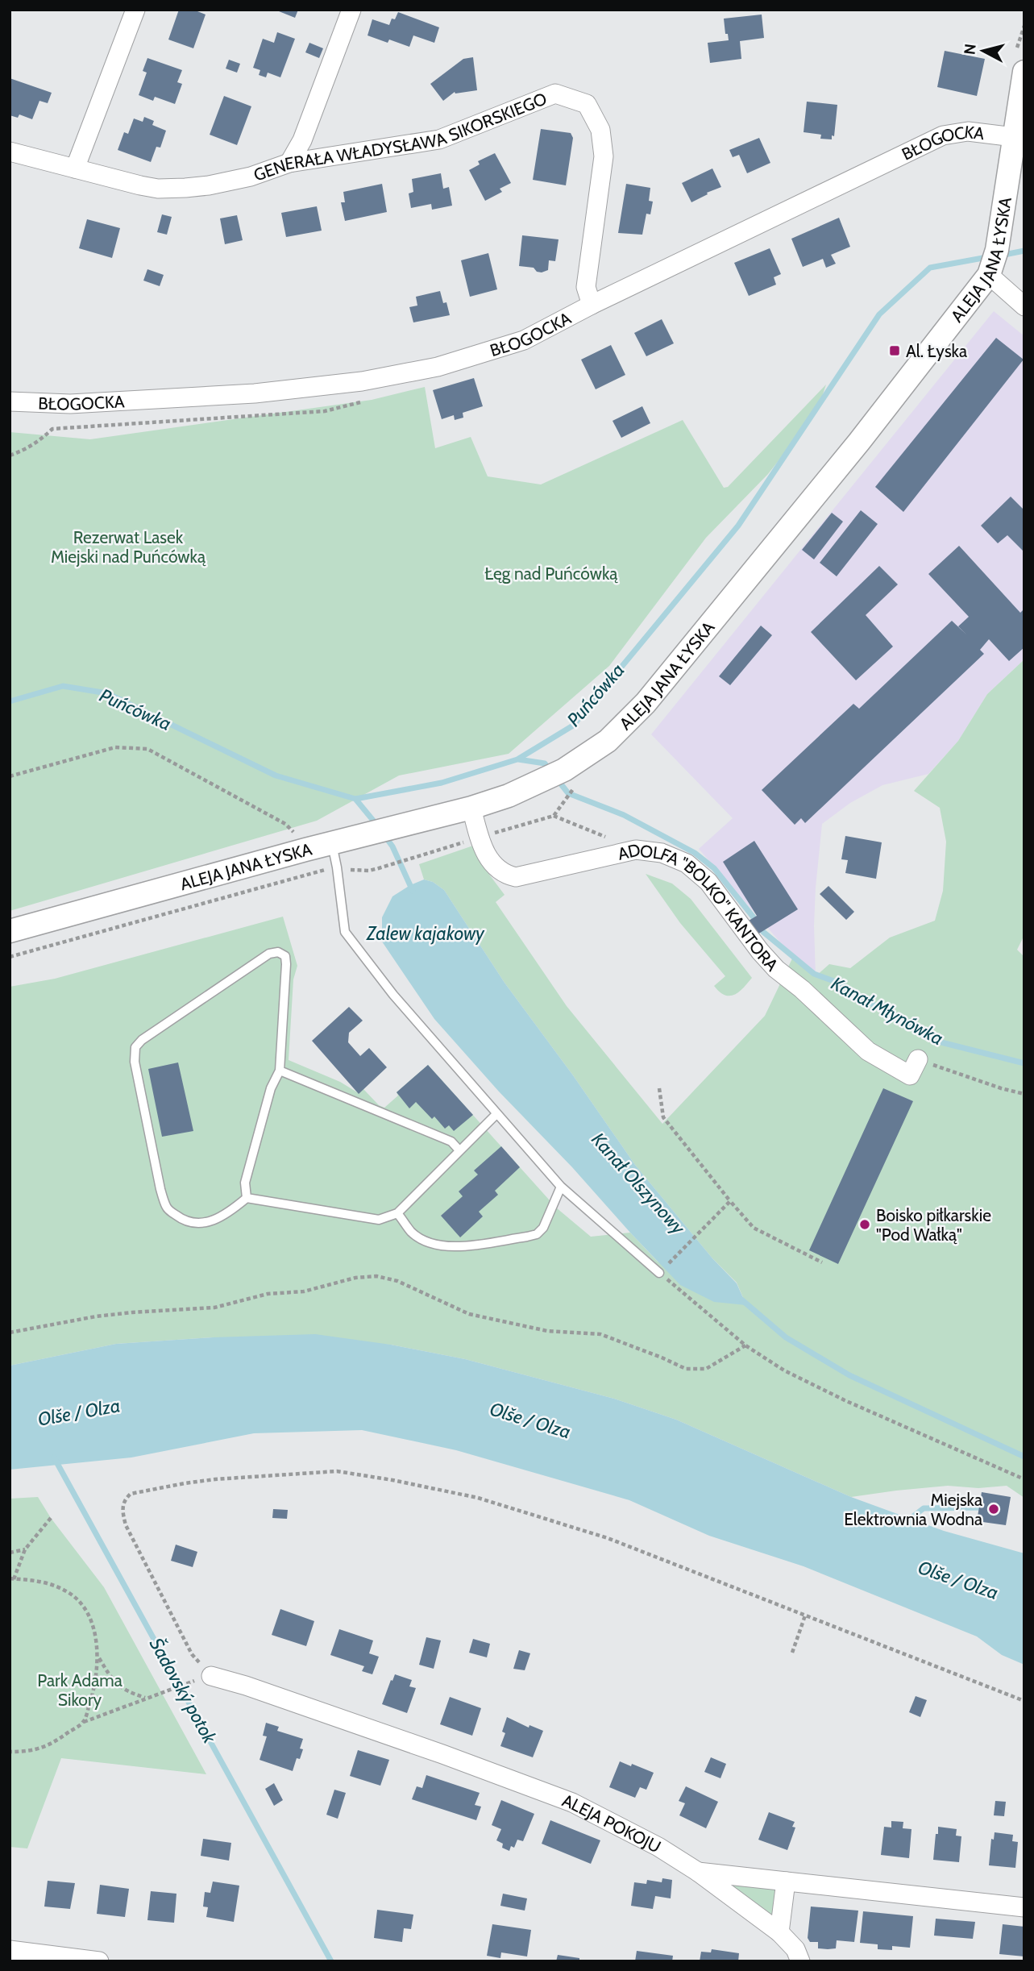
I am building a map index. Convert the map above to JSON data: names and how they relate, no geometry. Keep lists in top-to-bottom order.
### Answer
{
  "streets": {
    "street": [
      "GENERAŁA WŁADYSŁAWA SIKORSKIEGO",
      "BŁOGOCKA",
      "ALEJA JANA ŁYSKA",
      "ADOLFA \"BOLKO\" KANTORA",
      "ALEJA POKOJU"
    ]
  },
  "crossings": [
    ["GENERAŁA WŁADYSŁAWA SIKORSKIEGO", "BŁOGOCKA"],
    ["BŁOGOCKA", "ALEJA JANA ŁYSKA"],
    ["ALEJA JANA ŁYSKA", "ADOLFA \"BOLKO\" KANTORA"]
  ],
  "water": [
    "Puńcówka",
    "Zalew kajakowy",
    "Kanał Młynówka",
    "Kanał Olszynowy",
    "Olše / Olza",
    "Šadovský potok"
  ],
  "parks": ["Rezerwat Lasek Miejski nad Puńcówką", "Łęg nad Puńcówką", "Park Adama Sikory"],
  "places": {
    "transit": ["Al. Łyska"],
    "other": ["Boisko piłkarskie \"Pod Wałką\"", "Miejska Elektrownia Wodna"]
  },
  "north": "left"
}
